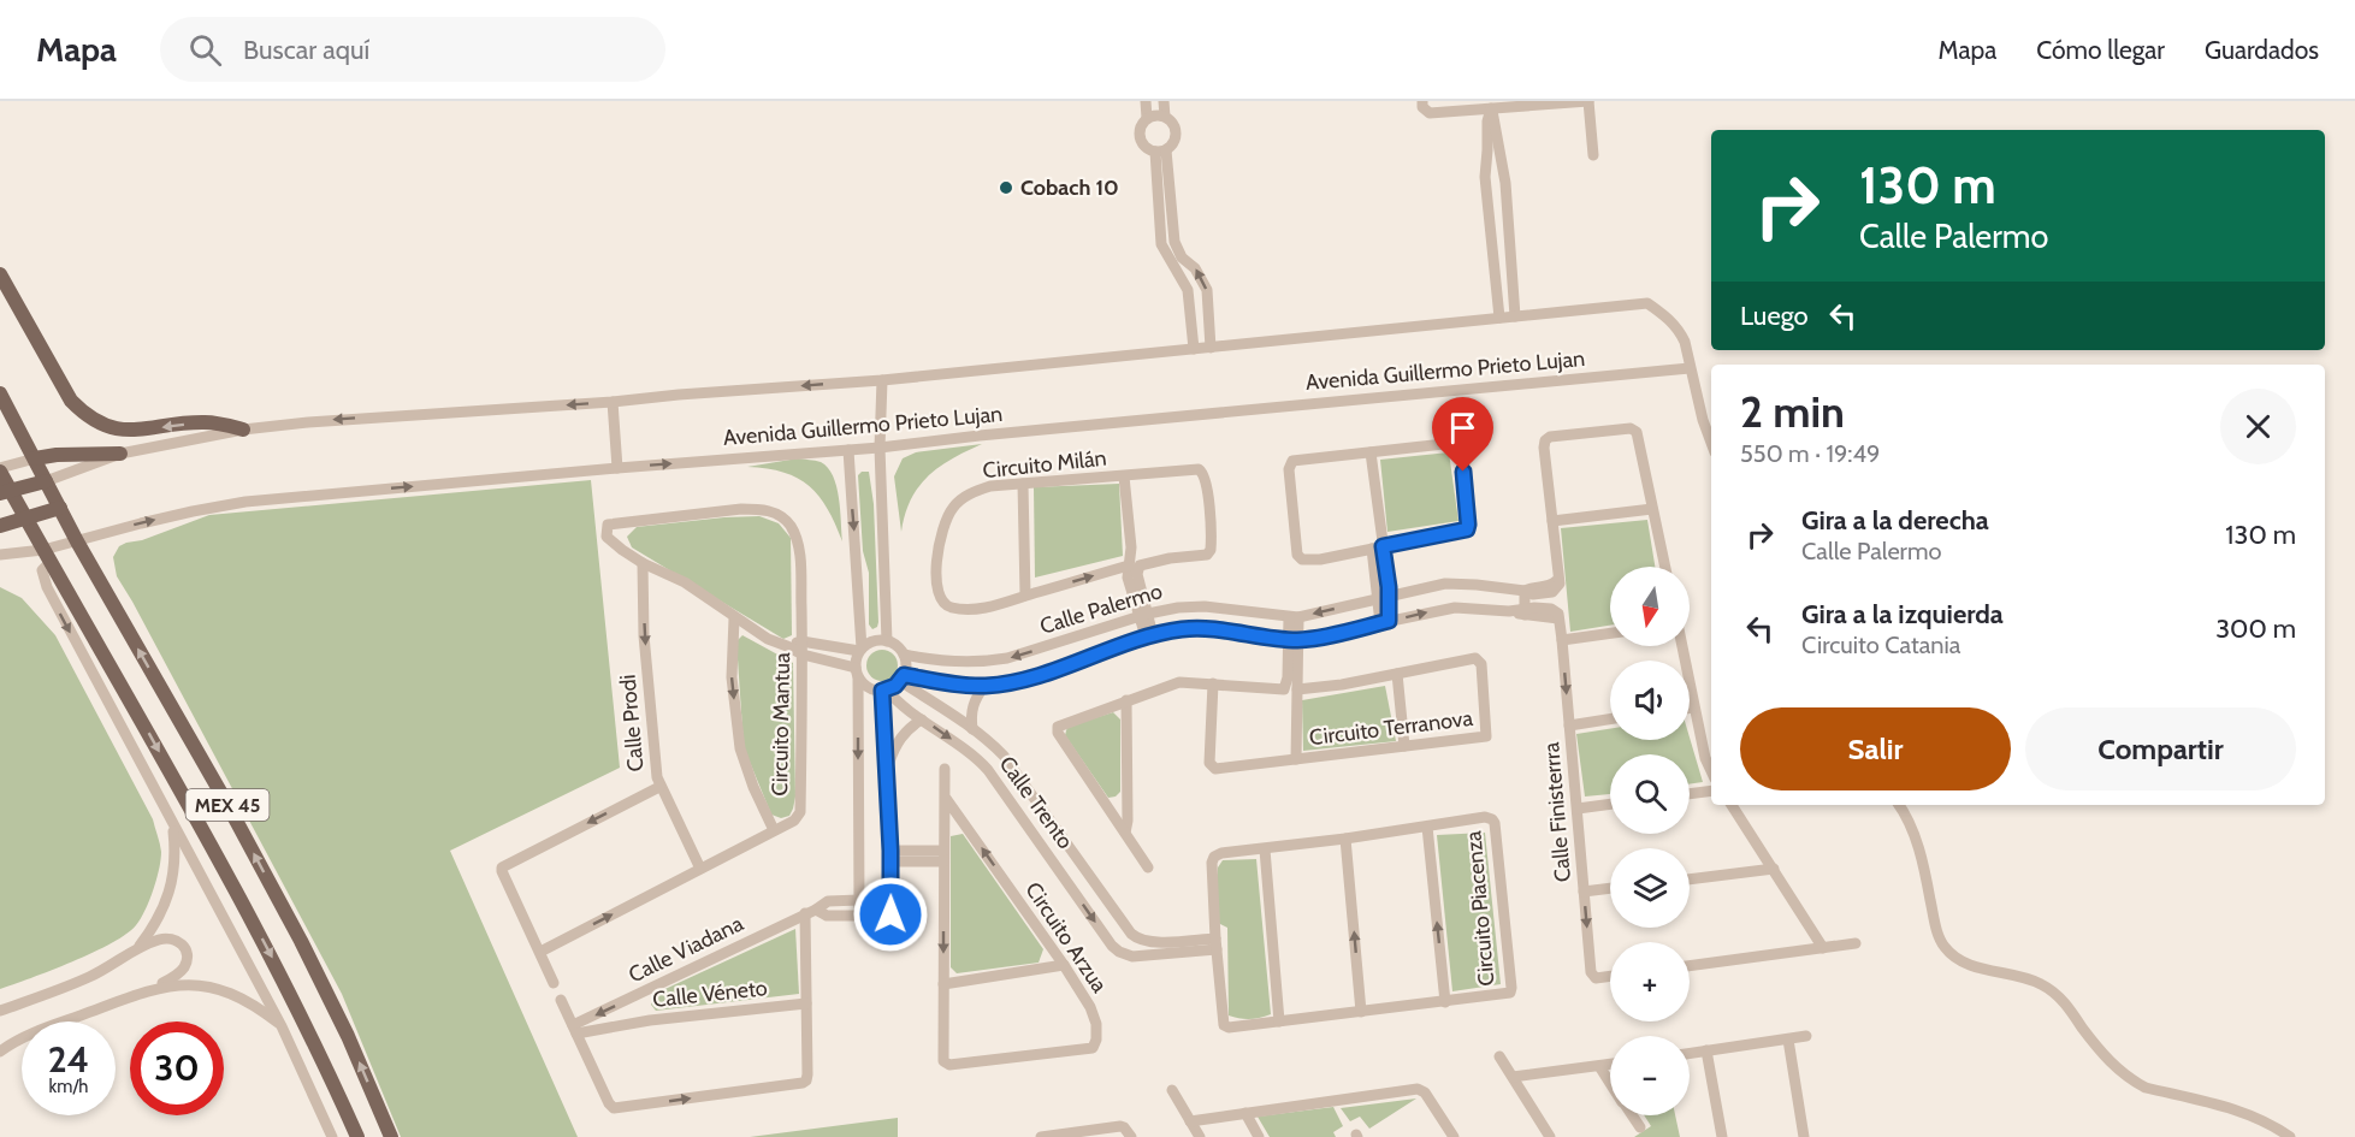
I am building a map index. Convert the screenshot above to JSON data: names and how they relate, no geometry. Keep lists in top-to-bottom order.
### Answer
{
  "streets": {
    "main road": ["MEX 45"],
    "street": [
      "Avenida Guillermo Prieto Lujan",
      "Circuito Milán",
      "Calle Palermo",
      "Calle Prodi",
      "Circuito Mantua",
      "Circuito Terranova",
      "Calle Trento",
      "Calle Finisterrra",
      "Circuito Piacenza",
      "Circuito Arzua",
      "Calle Viadana",
      "Calle Véneto"
    ]
  },
  "crossings": [
    ["Avenida Guillermo Prieto Lujan", "MEX 45"],
    ["Circuito Milán", "Calle Palermo"],
    ["Calle Palermo", "Calle Trento"],
    ["Calle Palermo", "Calle Finisterrra"],
    ["Calle Prodi", "Circuito Mantua"],
    ["Calle Trento", "Circuito Piacenza"],
    ["Calle Viadana", "Calle Véneto"]
  ],
  "one_way": ["Calle Finisterrra", "Calle Viadana"],
  "places": ["Cobach 10"],
  "north": "bottom",
  "page": {
    "header": "Mapa",
    "search": "Buscar aquí",
    "nav": ["Mapa", "Cómo llegar", "Guardados"],
    "turn": ["130 m", "Calle Palermo"],
    "then": "Luego",
    "heading": ["2 min", "550 m · 19:49"],
    "list": [
      {
        "name": "Gira a la derecha",
        "note": "Calle Palermo",
        "value": "130 m"
      },
      {
        "name": "Gira a la izquierda",
        "note": "Circuito Catania",
        "value": "300 m"
      }
    ],
    "map_buttons": ["+", "−"],
    "buttons": ["Salir", "Compartir"],
    "speed": "24 km/h",
    "limit": "30"
  }
}
